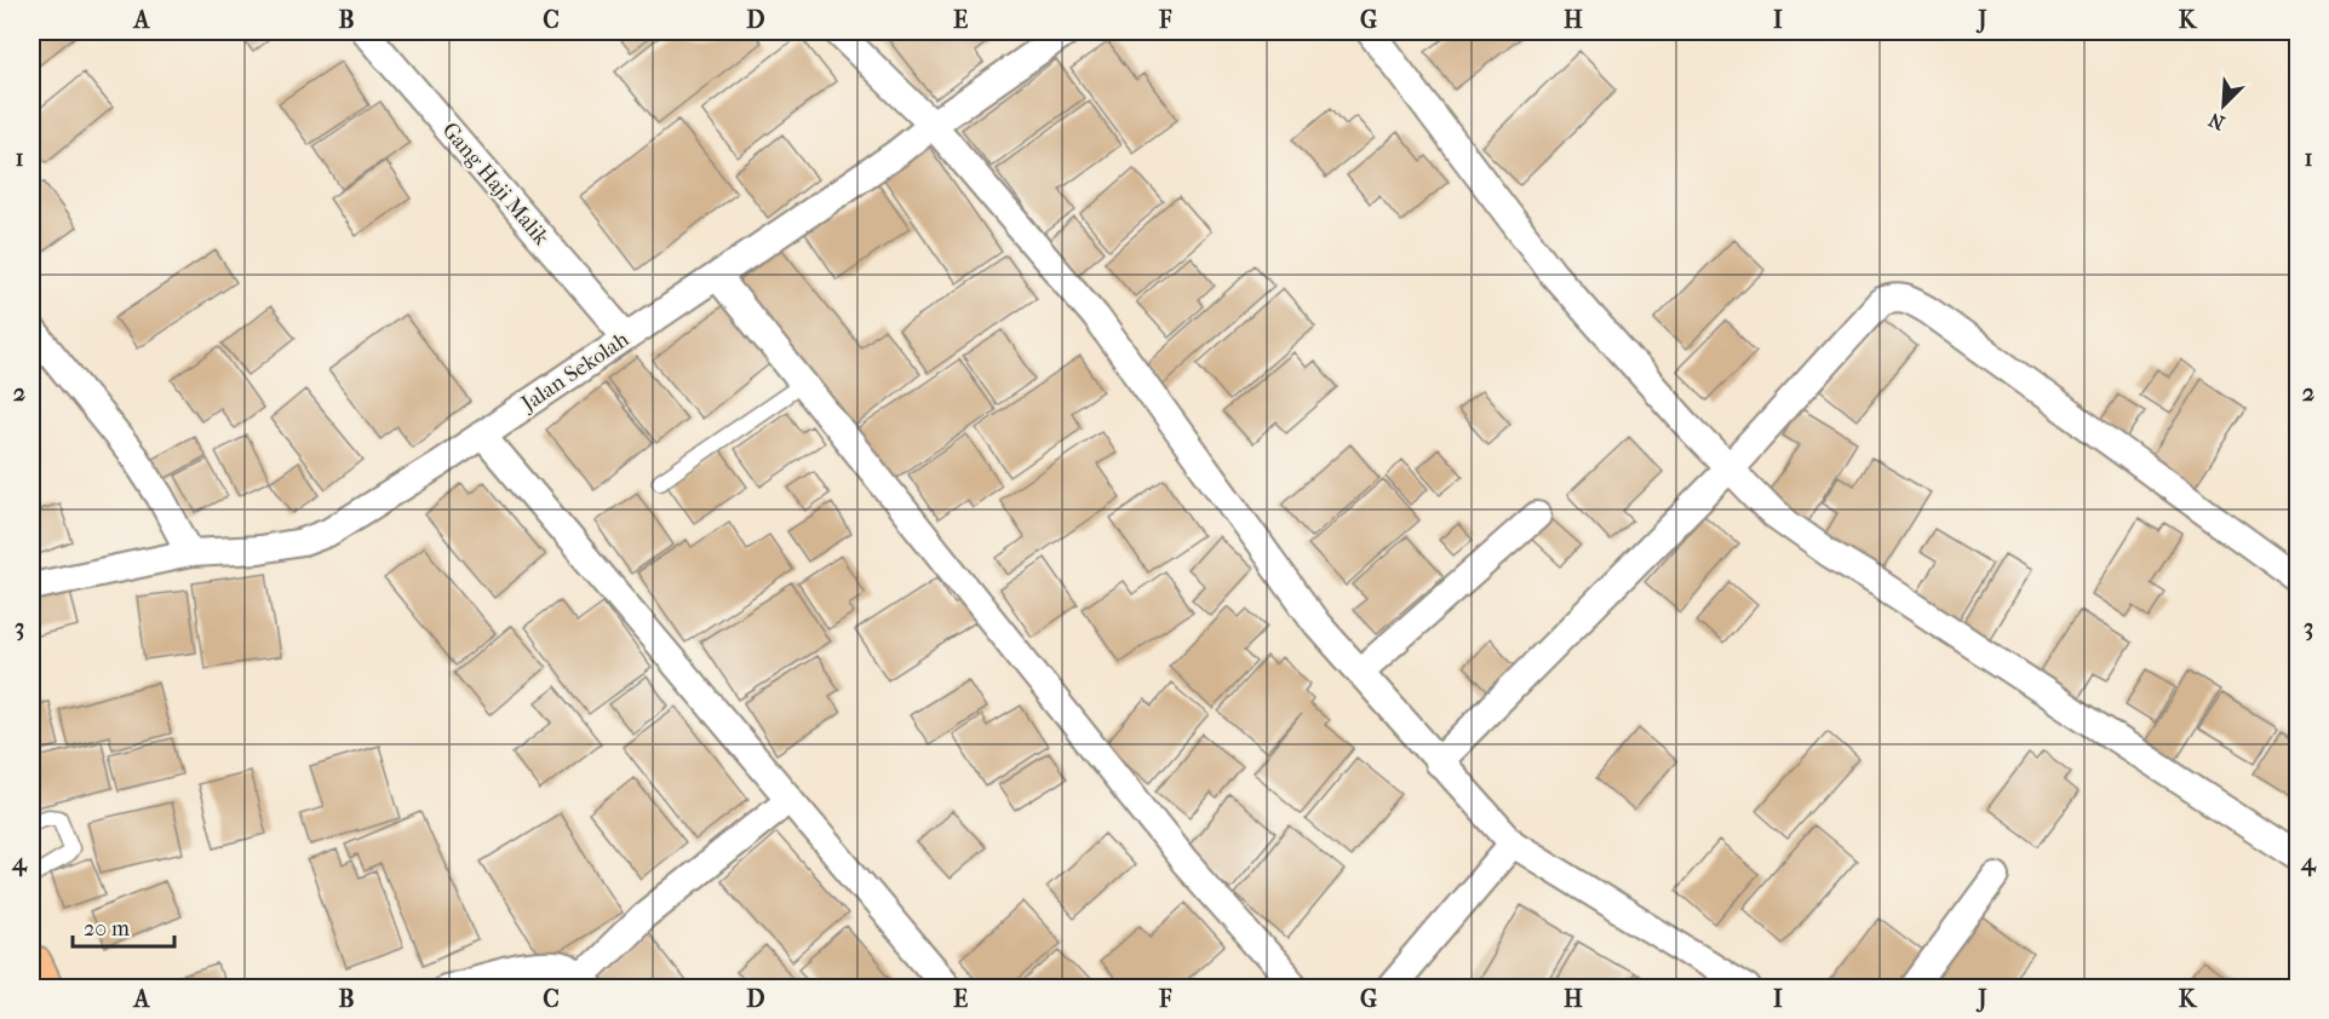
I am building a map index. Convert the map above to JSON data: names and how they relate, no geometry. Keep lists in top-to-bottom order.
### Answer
{
  "streets": {
    "street": ["Gang Haji Malik", "Jalan Sekolah"]
  },
  "crossings": [
    ["Gang Haji Malik", "Jalan Sekolah"]
  ],
  "scale_bar": "20 m",
  "north": "bottom left",
  "grid": {
    "columns": [
      "A",
      "B",
      "C",
      "D",
      "E",
      "F",
      "G",
      "H",
      "I",
      "J",
      "K"
    ],
    "rows": [
      "1",
      "2",
      "3",
      "4"
    ]
  }
}
